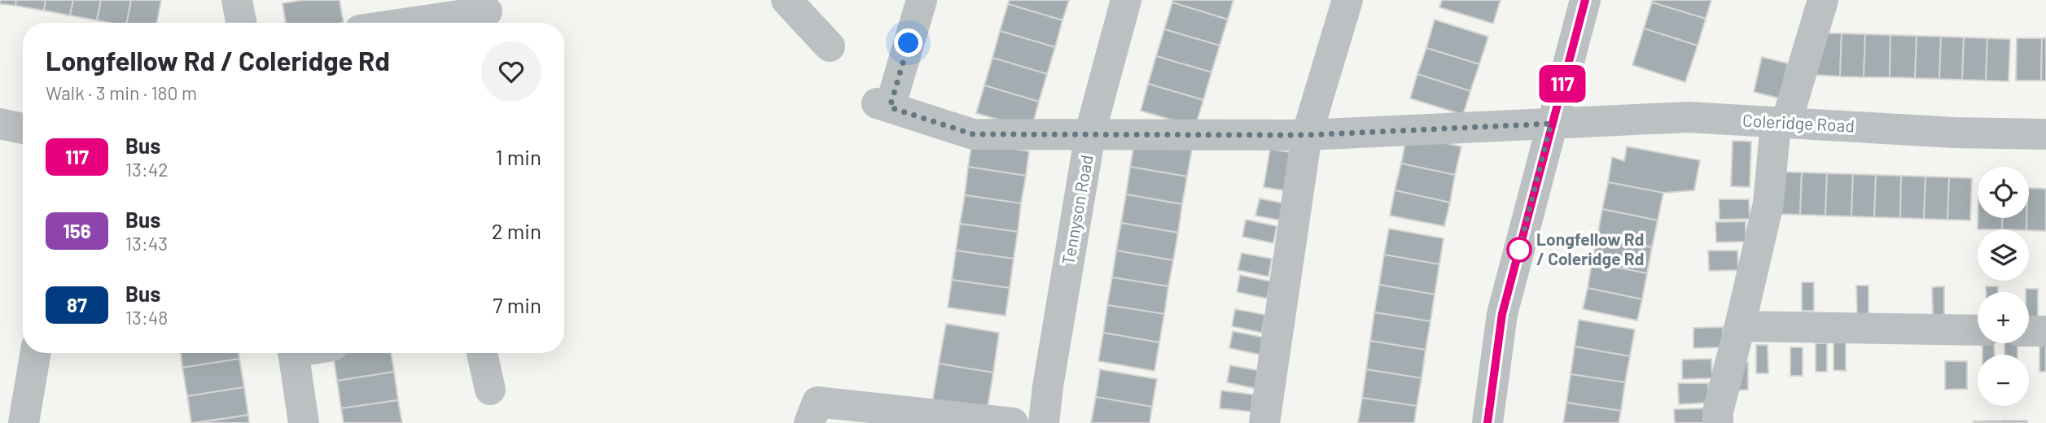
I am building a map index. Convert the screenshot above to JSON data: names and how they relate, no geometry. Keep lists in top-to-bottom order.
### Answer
{
  "streets": {
    "street": ["Coleridge Road", "Tennyson Road"]
  },
  "crossings": [
    ["Coleridge Road", "Tennyson Road"]
  ],
  "places": ["Longfellow Rd / Coleridge Rd"],
  "lines": ["bus line 117"],
  "page": {
    "on_map": "117",
    "heading": ["Longfellow Rd / Coleridge Rd", "Walk · 3 min · 180 m"],
    "list": [
      {
        "mark": "117",
        "name": "Bus",
        "note": "13:42",
        "value": "1 min"
      },
      {
        "mark": "156",
        "name": "Bus",
        "note": "13:43",
        "value": "2 min"
      },
      {
        "mark": "87",
        "name": "Bus",
        "note": "13:48",
        "value": "7 min"
      }
    ],
    "map_buttons": ["+", "−"]
  }
}
